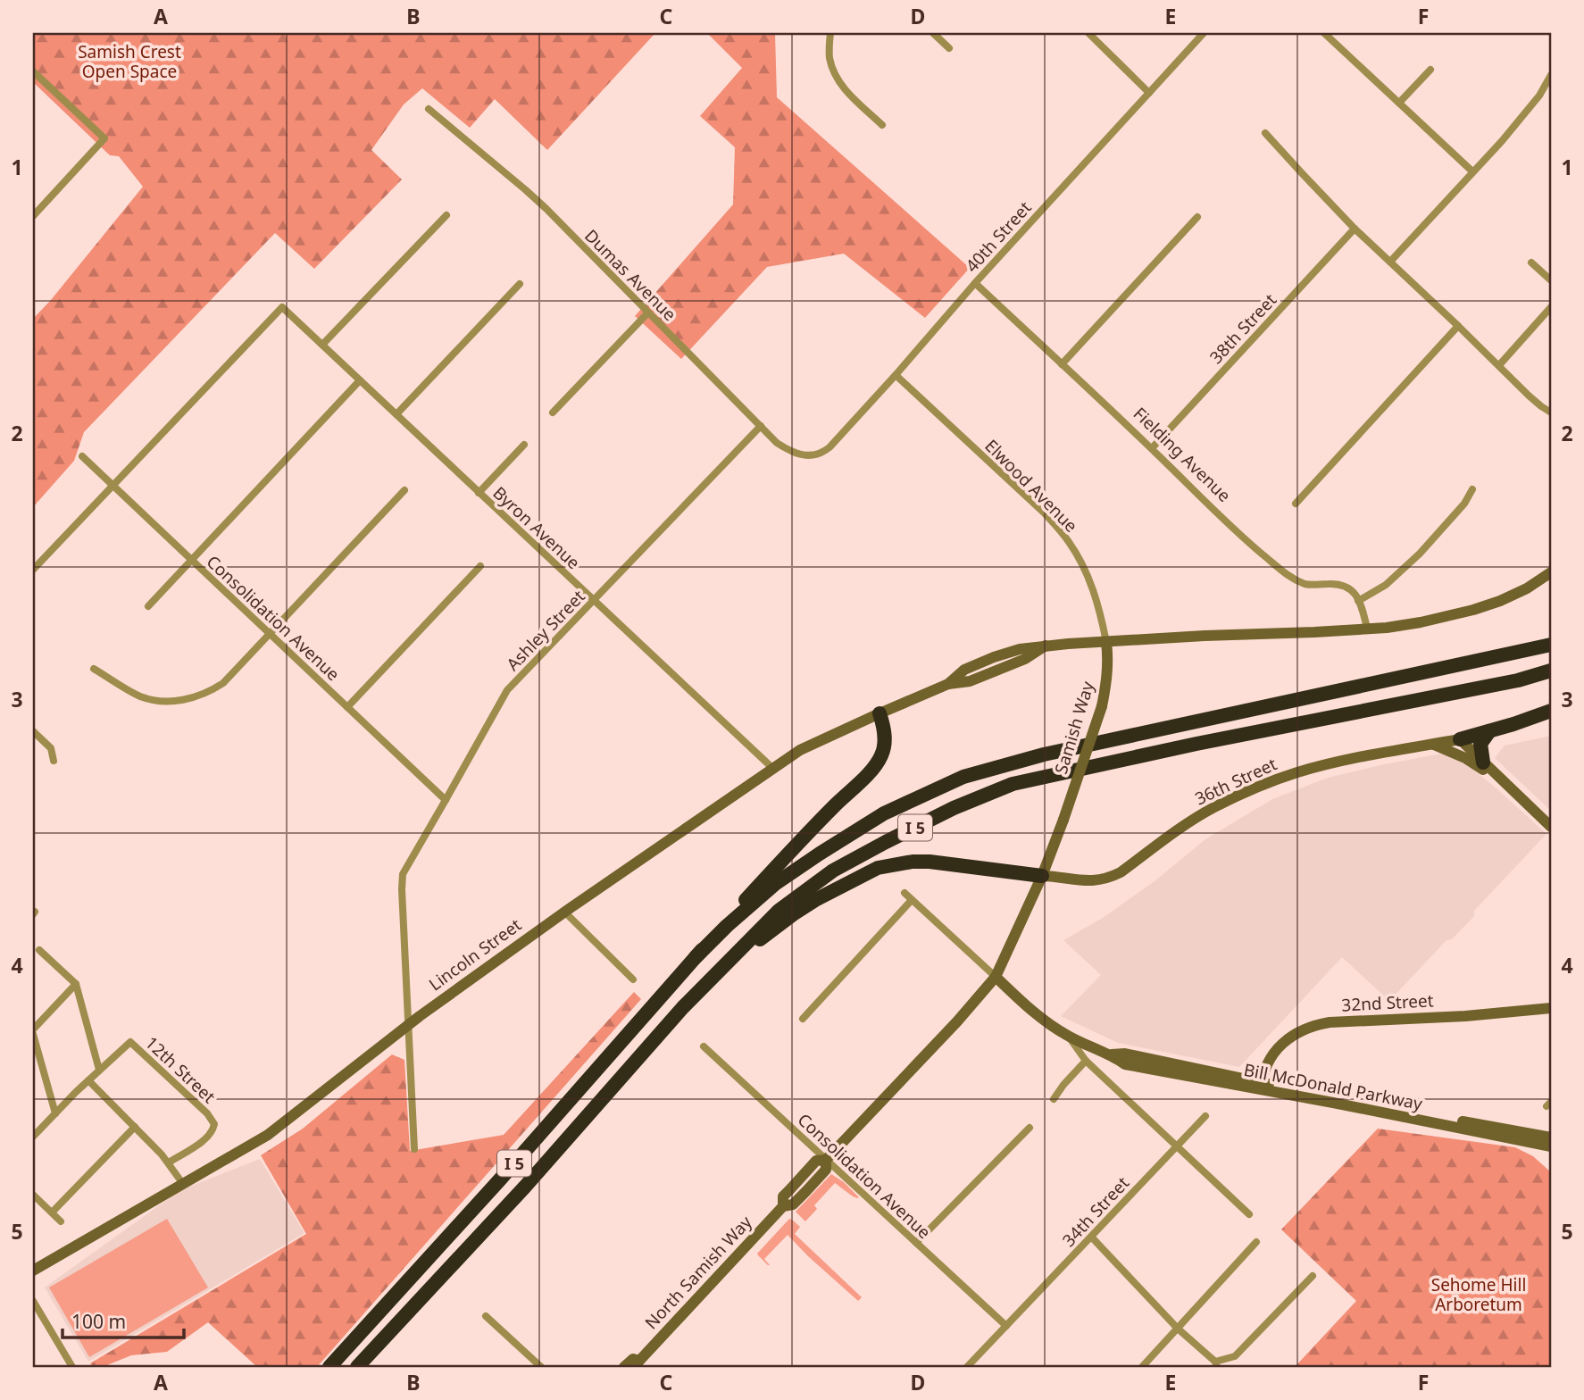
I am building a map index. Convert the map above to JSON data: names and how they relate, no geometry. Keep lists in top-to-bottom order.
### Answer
{
  "streets": {
    "highway": ["I 5"],
    "main road": [
      "Samish Way",
      "36th Street",
      "Lincoln Street",
      "32nd Street",
      "Bill McDonald Parkway",
      "North Samish Way"
    ],
    "street": [
      "40th Street",
      "Dumas Avenue",
      "38th Street",
      "Fielding Avenue",
      "Elwood Avenue",
      "Byron Avenue",
      "Consolidation Avenue",
      "Ashley Street",
      "12th Street",
      "34th Street"
    ]
  },
  "crossings": [
    ["40th Street", "Dumas Avenue"],
    ["40th Street", "Fielding Avenue"],
    ["40th Street", "Elwood Avenue"],
    ["Dumas Avenue", "Ashley Street"],
    ["38th Street", "Fielding Avenue"],
    ["Elwood Avenue", "Samish Way"],
    ["Elwood Avenue", "Lincoln Street"],
    ["Byron Avenue", "Consolidation Avenue"],
    ["Byron Avenue", "Ashley Street"],
    ["Byron Avenue", "Lincoln Street"],
    ["Consolidation Avenue", "Ashley Street"],
    ["Consolidation Avenue", "Samish Way"],
    ["Consolidation Avenue", "34th Street"],
    ["Consolidation Avenue", "North Samish Way"],
    ["Ashley Street", "Lincoln Street"],
    ["Samish Way", "36th Street"],
    ["Samish Way", "Lincoln Street"],
    ["Samish Way", "Bill McDonald Parkway"],
    ["Samish Way", "North Samish Way"],
    ["32nd Street", "Bill McDonald Parkway"]
  ],
  "parks": ["Samish Crest Open Space", "Sehome Hill Arboretum"],
  "scale_bar": "100 m",
  "grid": {
    "columns": [
      "A",
      "B",
      "C",
      "D",
      "E",
      "F"
    ],
    "rows": [
      "1",
      "2",
      "3",
      "4",
      "5"
    ]
  }
}
